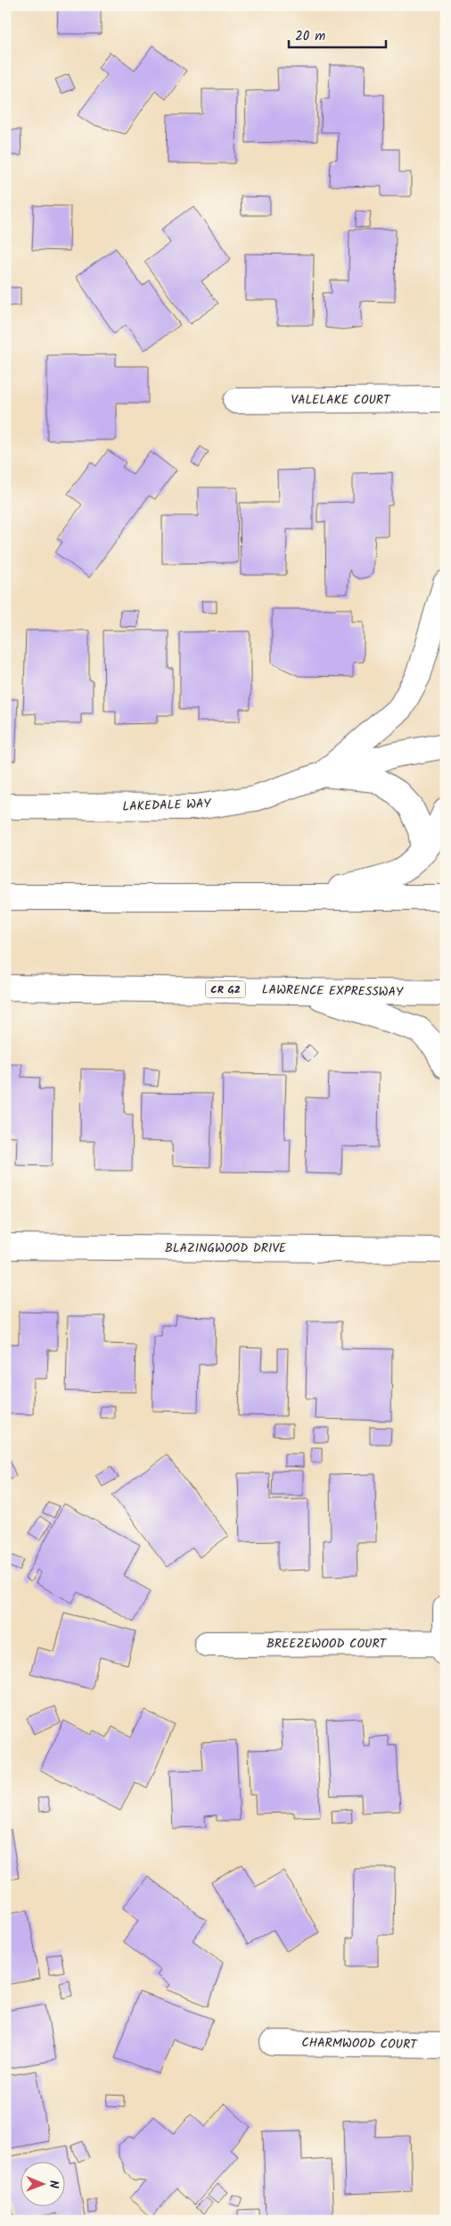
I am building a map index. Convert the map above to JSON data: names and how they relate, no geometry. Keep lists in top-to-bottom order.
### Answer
{
  "streets": {
    "main road": [
      "VALELAKE COURT",
      "LAKEDALE WAY",
      "CR G2",
      "LAWRENCE EXPRESSWAY",
      "BLAZINGWOOD DRIVE",
      "BREEZEWOOD COURT",
      "CHARMWOOD COURT"
    ]
  },
  "scale_bar": "20 m",
  "north": "right"
}
